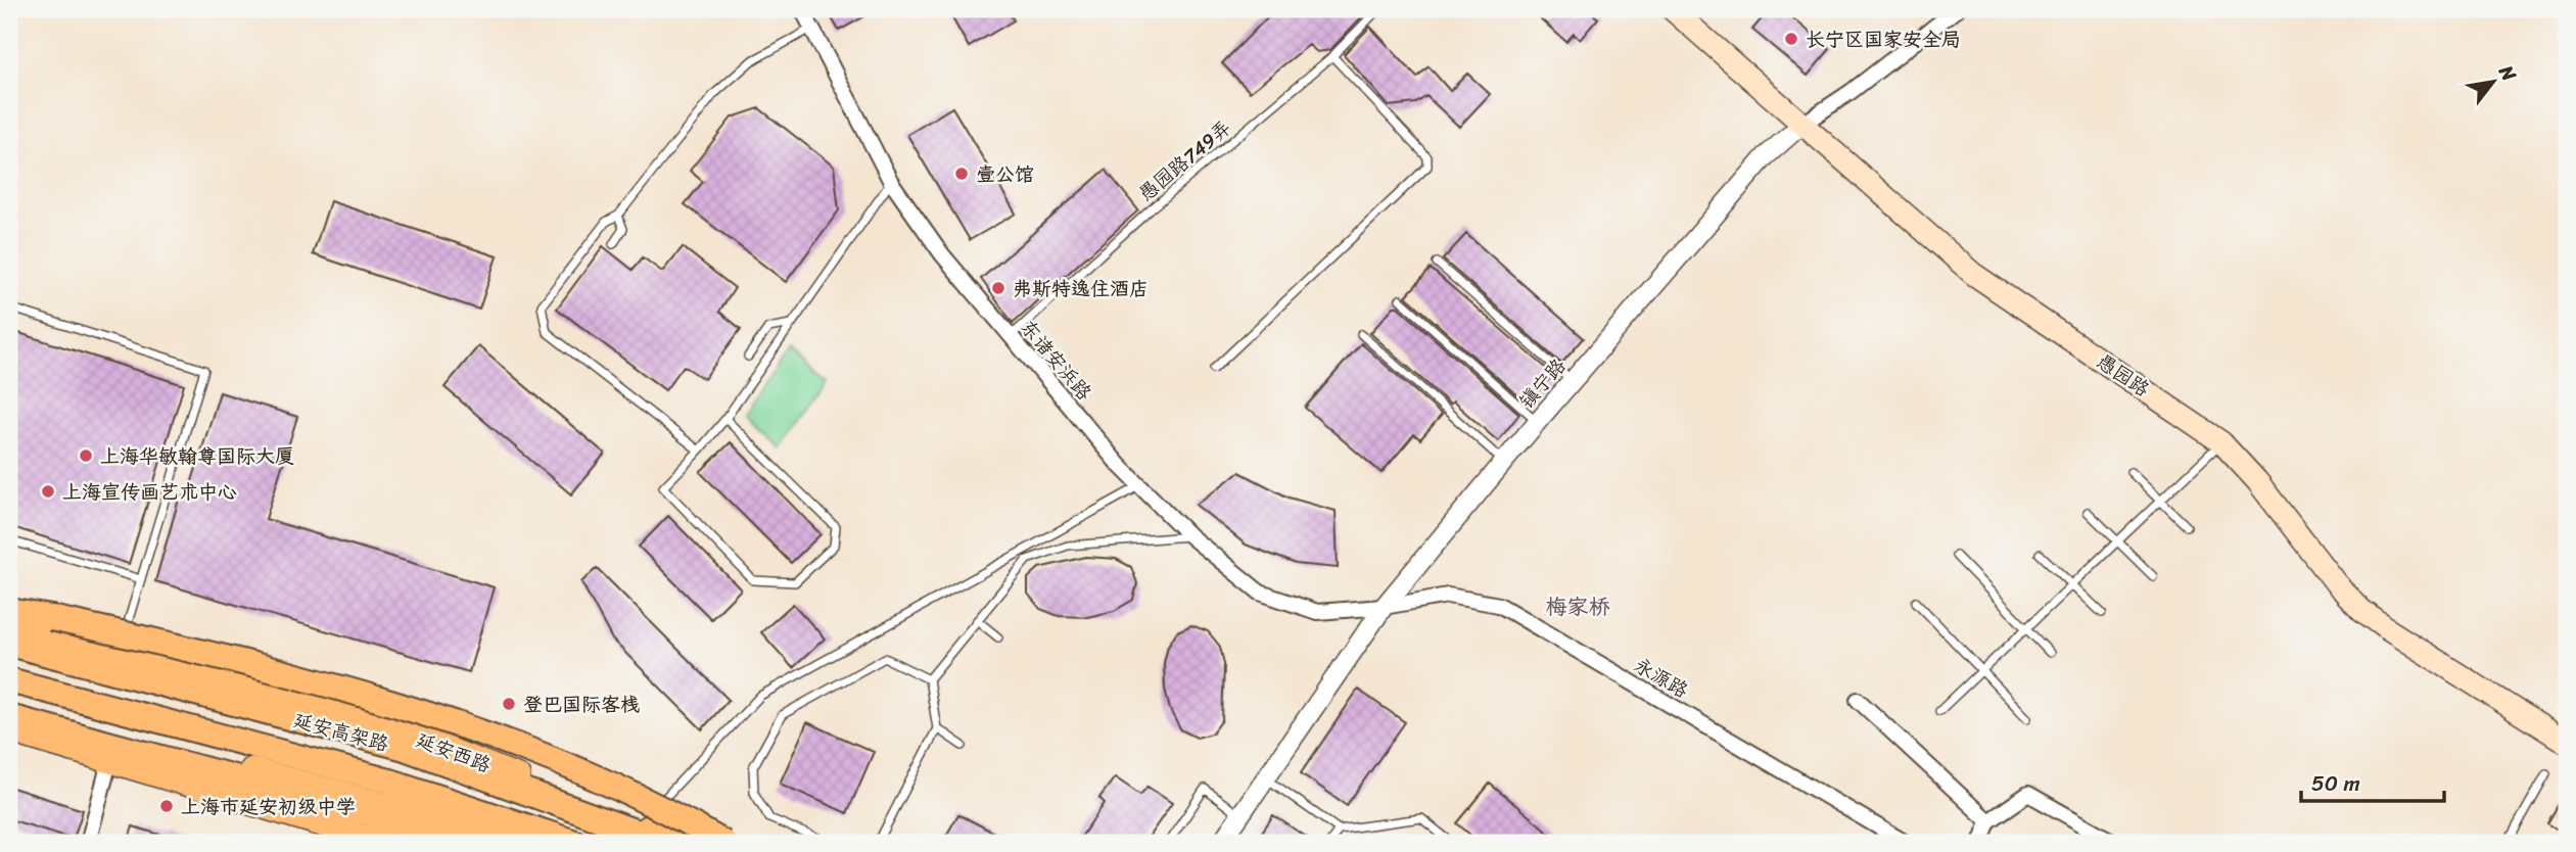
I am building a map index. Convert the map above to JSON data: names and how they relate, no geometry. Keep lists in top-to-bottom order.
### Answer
{
  "streets": {
    "highway": ["延安高架路"],
    "main road": ["愚园路", "延安西路"],
    "street": ["东诸安浜路", "镇宁路", "永源路"],
    "lane": ["愚园路749弄"]
  },
  "crossings": [
    ["愚园路749弄", "东诸安浜路"],
    ["东诸安浜路", "镇宁路"],
    ["东诸安浜路", "永源路"],
    ["愚园路", "镇宁路"],
    ["镇宁路", "永源路"]
  ],
  "districts": ["梅家桥"],
  "places": [
    "长宁区国家安全局",
    "壹公馆",
    "弗斯特逸住酒店",
    "上海华敏翰尊国际大厦",
    "上海宣传画艺术中心",
    "登巴国际客栈",
    "上海市延安初级中学"
  ],
  "scale_bar": "50 m",
  "north": "top right"
}
